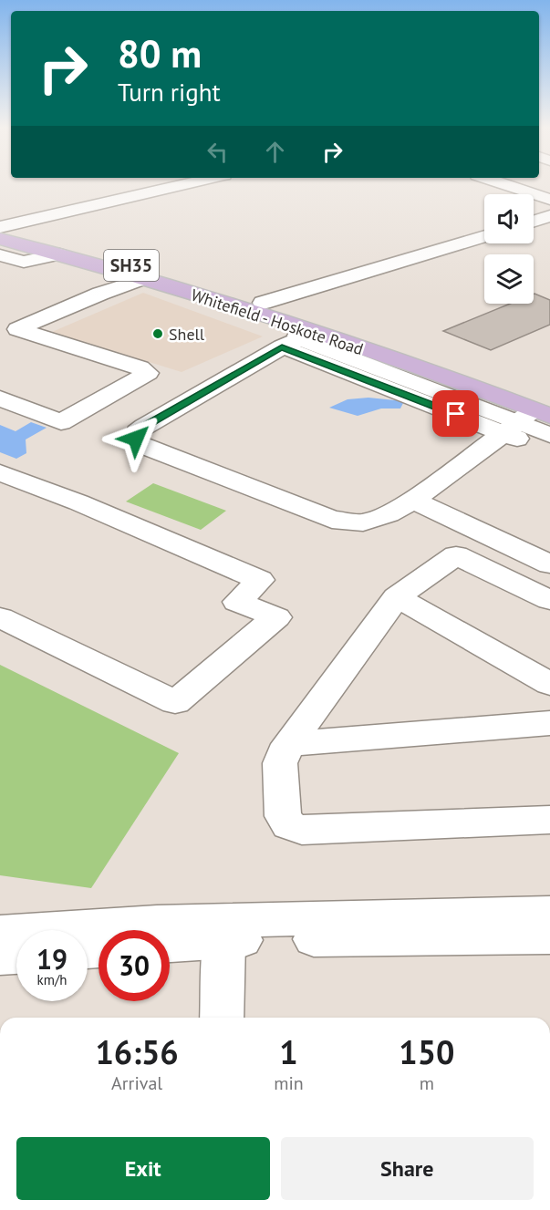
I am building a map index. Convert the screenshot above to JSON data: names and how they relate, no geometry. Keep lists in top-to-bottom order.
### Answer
{
  "streets": {
    "main road": ["SH35", "Whitefield - Hoskote Road"]
  },
  "places": ["Shell"],
  "page": {
    "turn": ["80 m", "Turn right"],
    "speed": "19 km/h",
    "limit": "30",
    "eta": [
      "16:56",
      "Arrival",
      "1",
      "min",
      "150",
      "m"
    ],
    "buttons": ["Exit", "Share"]
  }
}
